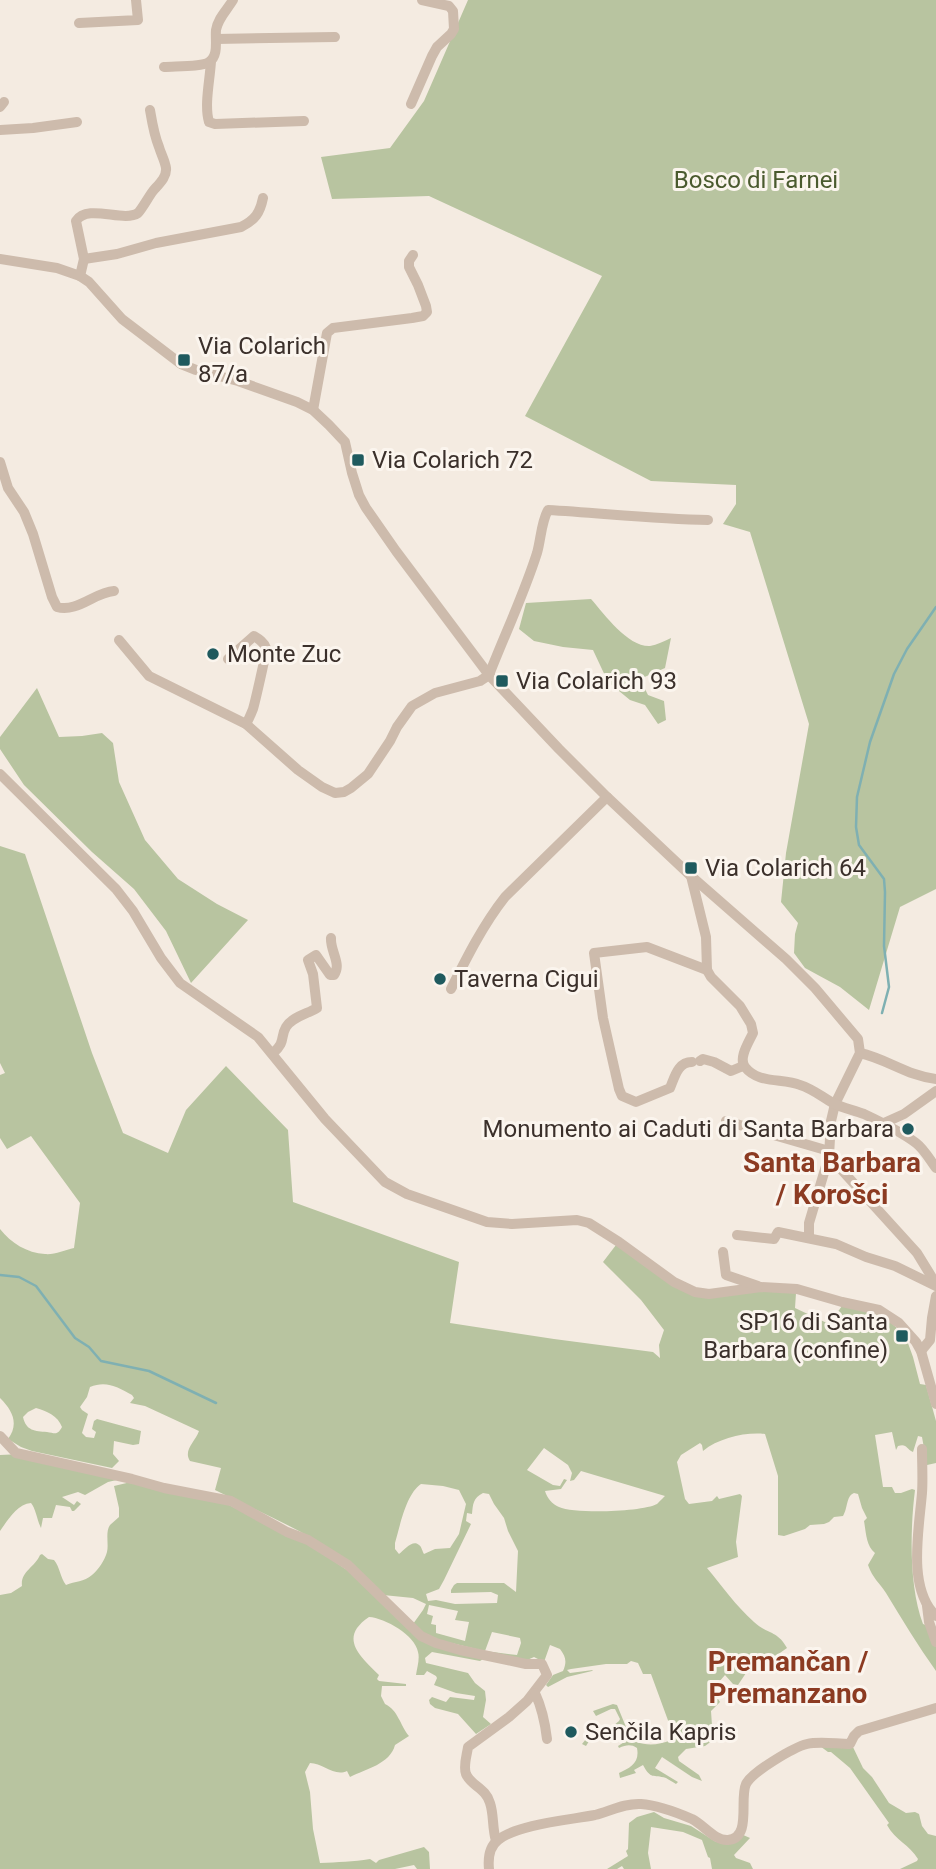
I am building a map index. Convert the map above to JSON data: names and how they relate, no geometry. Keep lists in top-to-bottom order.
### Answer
{
  "districts": ["Santa Barbara / Korošci", "Premančan / Premanzano"],
  "parks": ["Bosco di Farnei"],
  "places": {
    "transit": [
      "Via Colarich 87/a",
      "Via Colarich 72",
      "Via Colarich 93",
      "Via Colarich 64",
      "SP16 di Santa Barbara (confine)"
    ],
    "other": [
      "Monte Zuc",
      "Taverna Cigui",
      "Monumento ai Caduti di Santa Barbara",
      "Senčila Kapris"
    ]
  }
}
